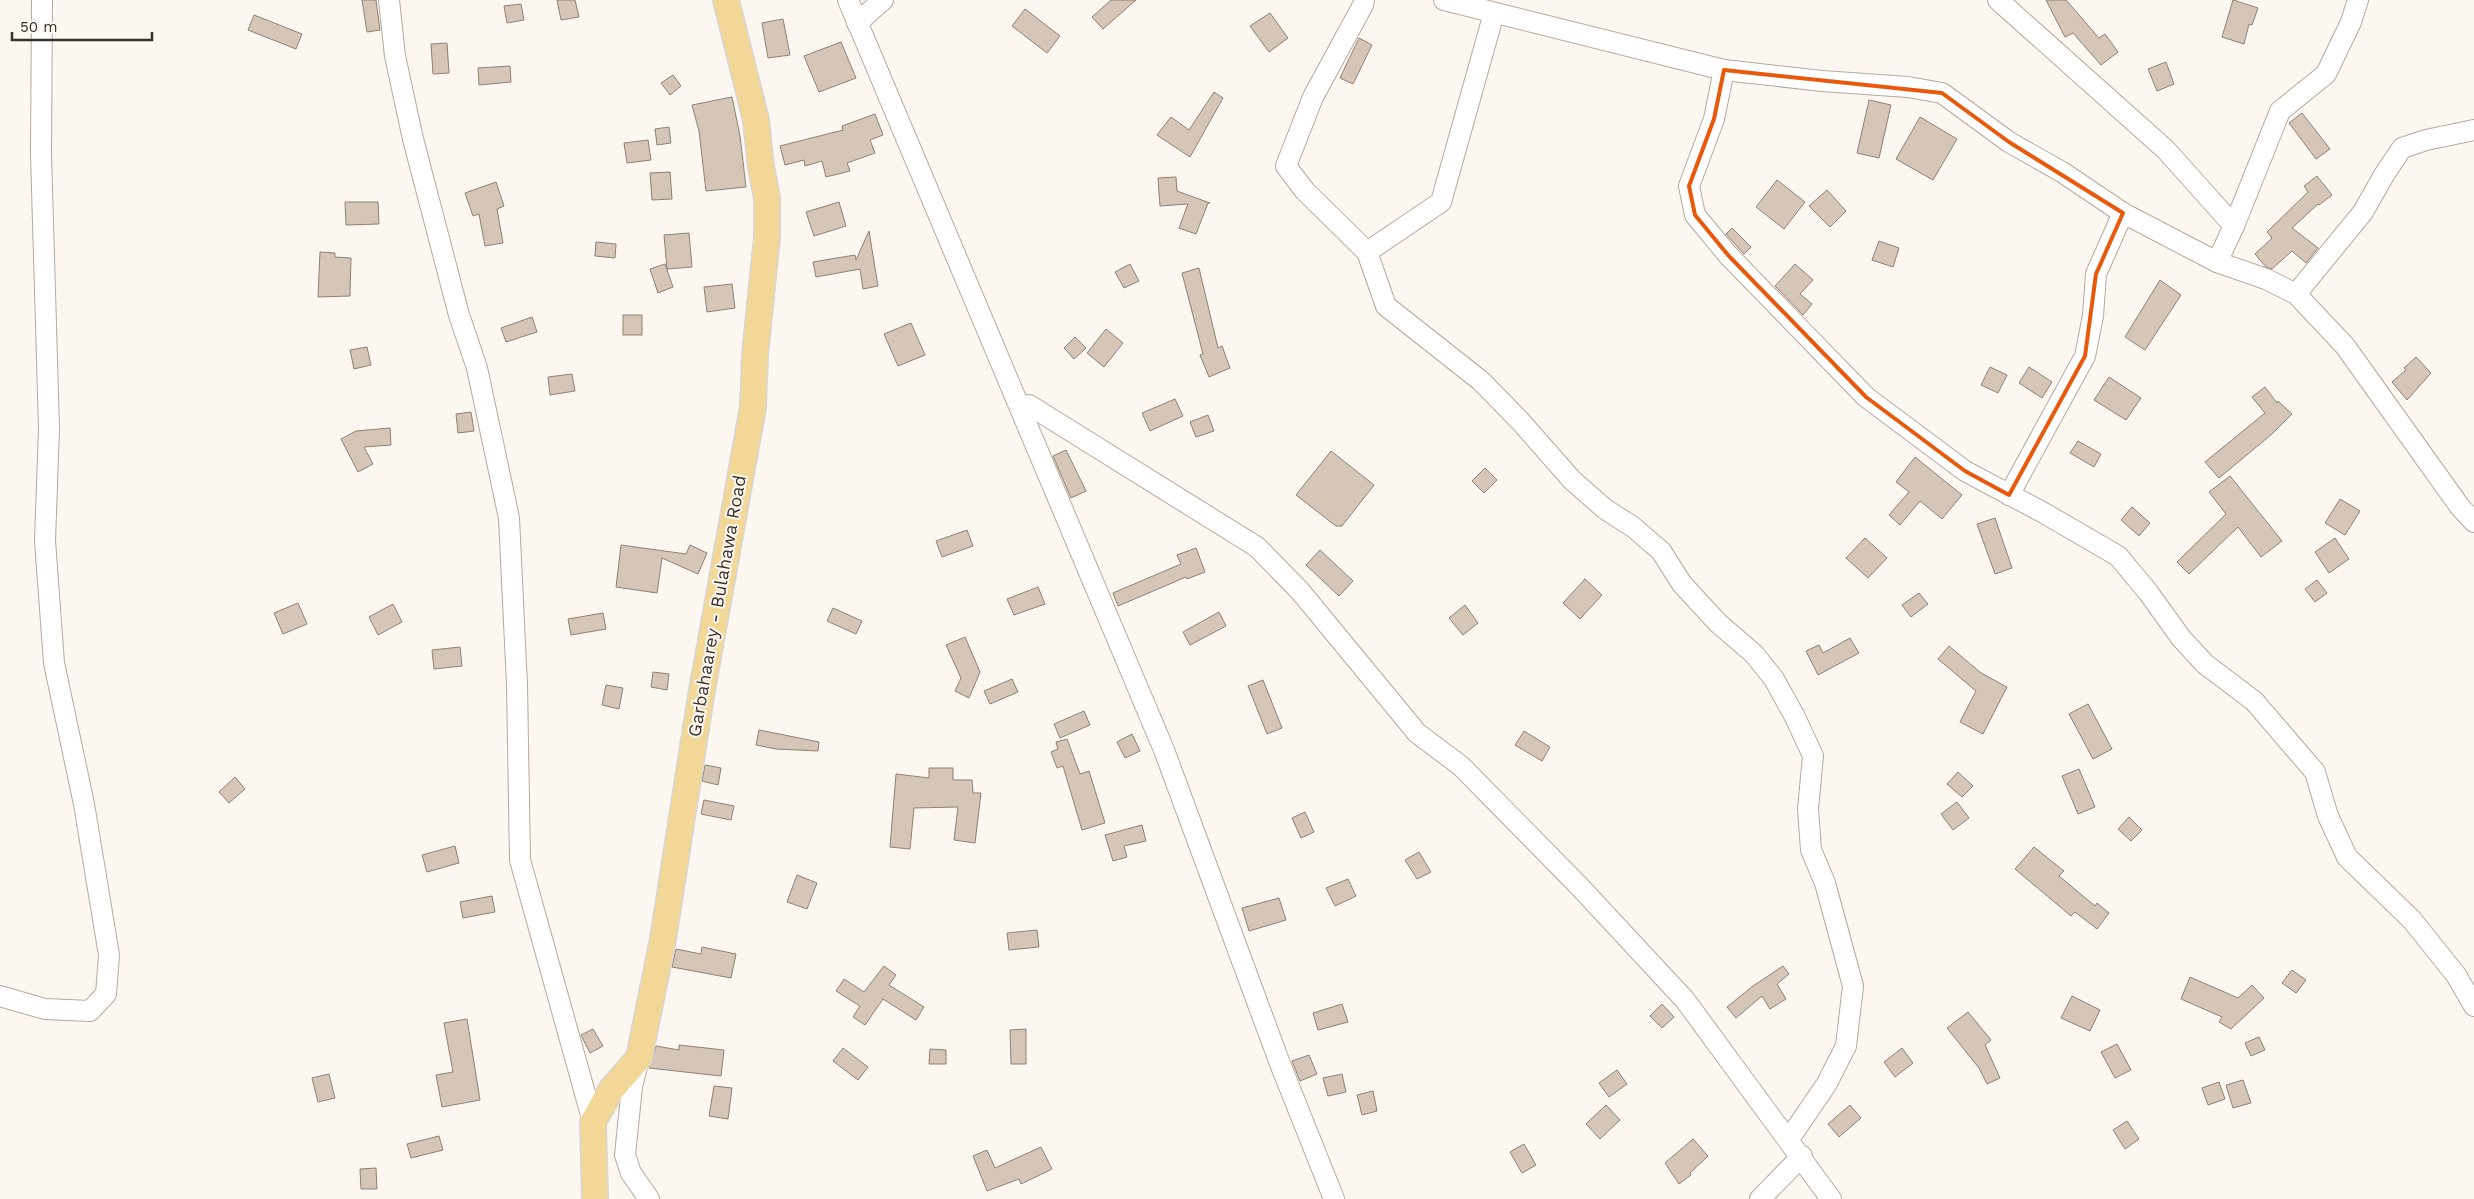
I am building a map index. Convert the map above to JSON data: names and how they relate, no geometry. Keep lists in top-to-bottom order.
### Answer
{
  "streets": {
    "main road": ["Garbahaarey - Bulahawa Road"]
  },
  "scale_bar": "50 m"
}
